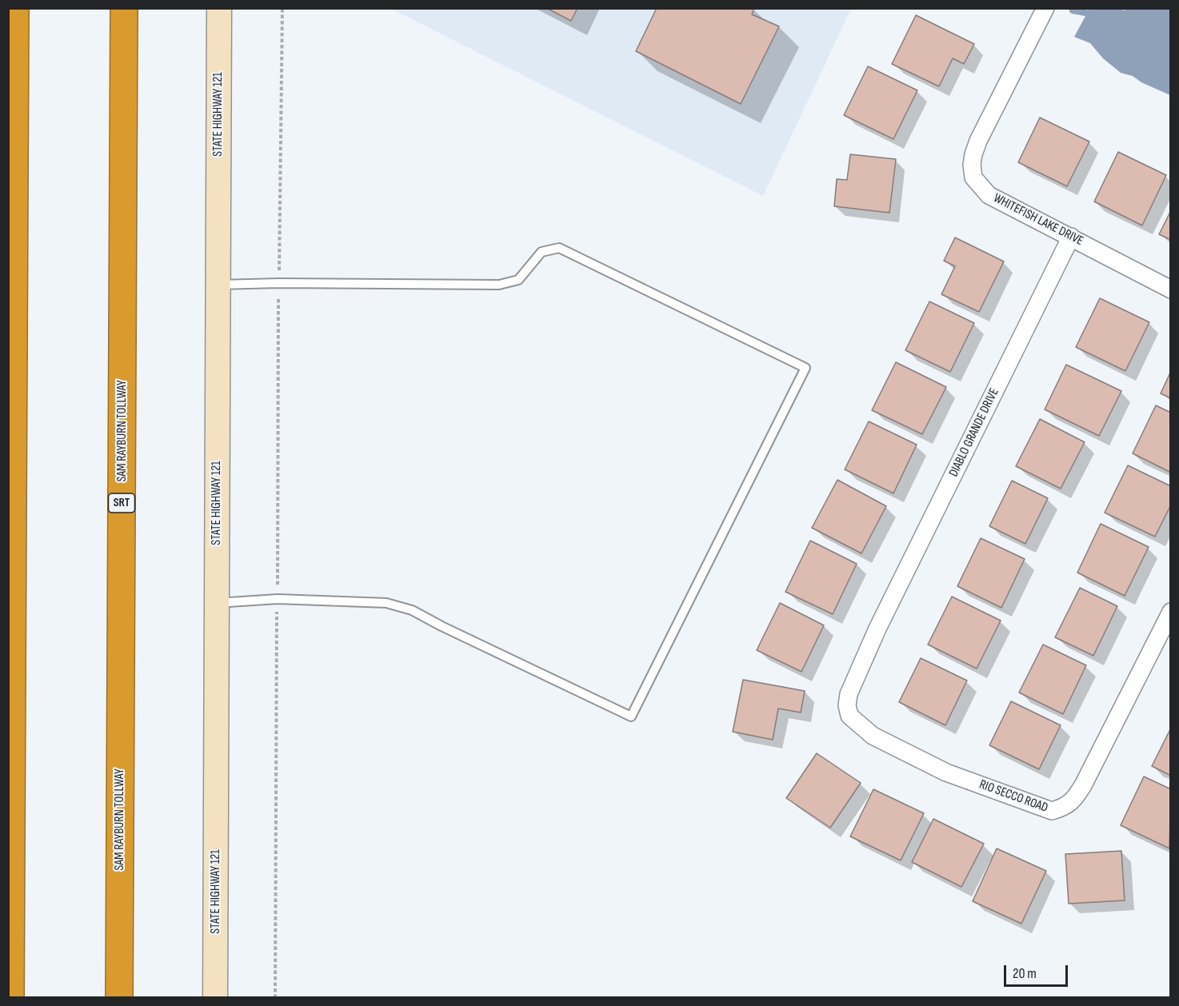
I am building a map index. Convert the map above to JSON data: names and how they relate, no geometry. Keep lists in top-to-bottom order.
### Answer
{
  "streets": {
    "highway": ["SAM RAYBURN TOLLWAY", "SRT"],
    "main road": ["STATE HIGHWAY 121"],
    "street": ["WHITEFISH LAKE DRIVE", "DIABLO GRANDE DRIVE", "RIO SECCO ROAD"]
  },
  "crossings": [
    ["WHITEFISH LAKE DRIVE", "DIABLO GRANDE DRIVE"],
    ["DIABLO GRANDE DRIVE", "RIO SECCO ROAD"]
  ],
  "scale_bar": "20 m"
}
